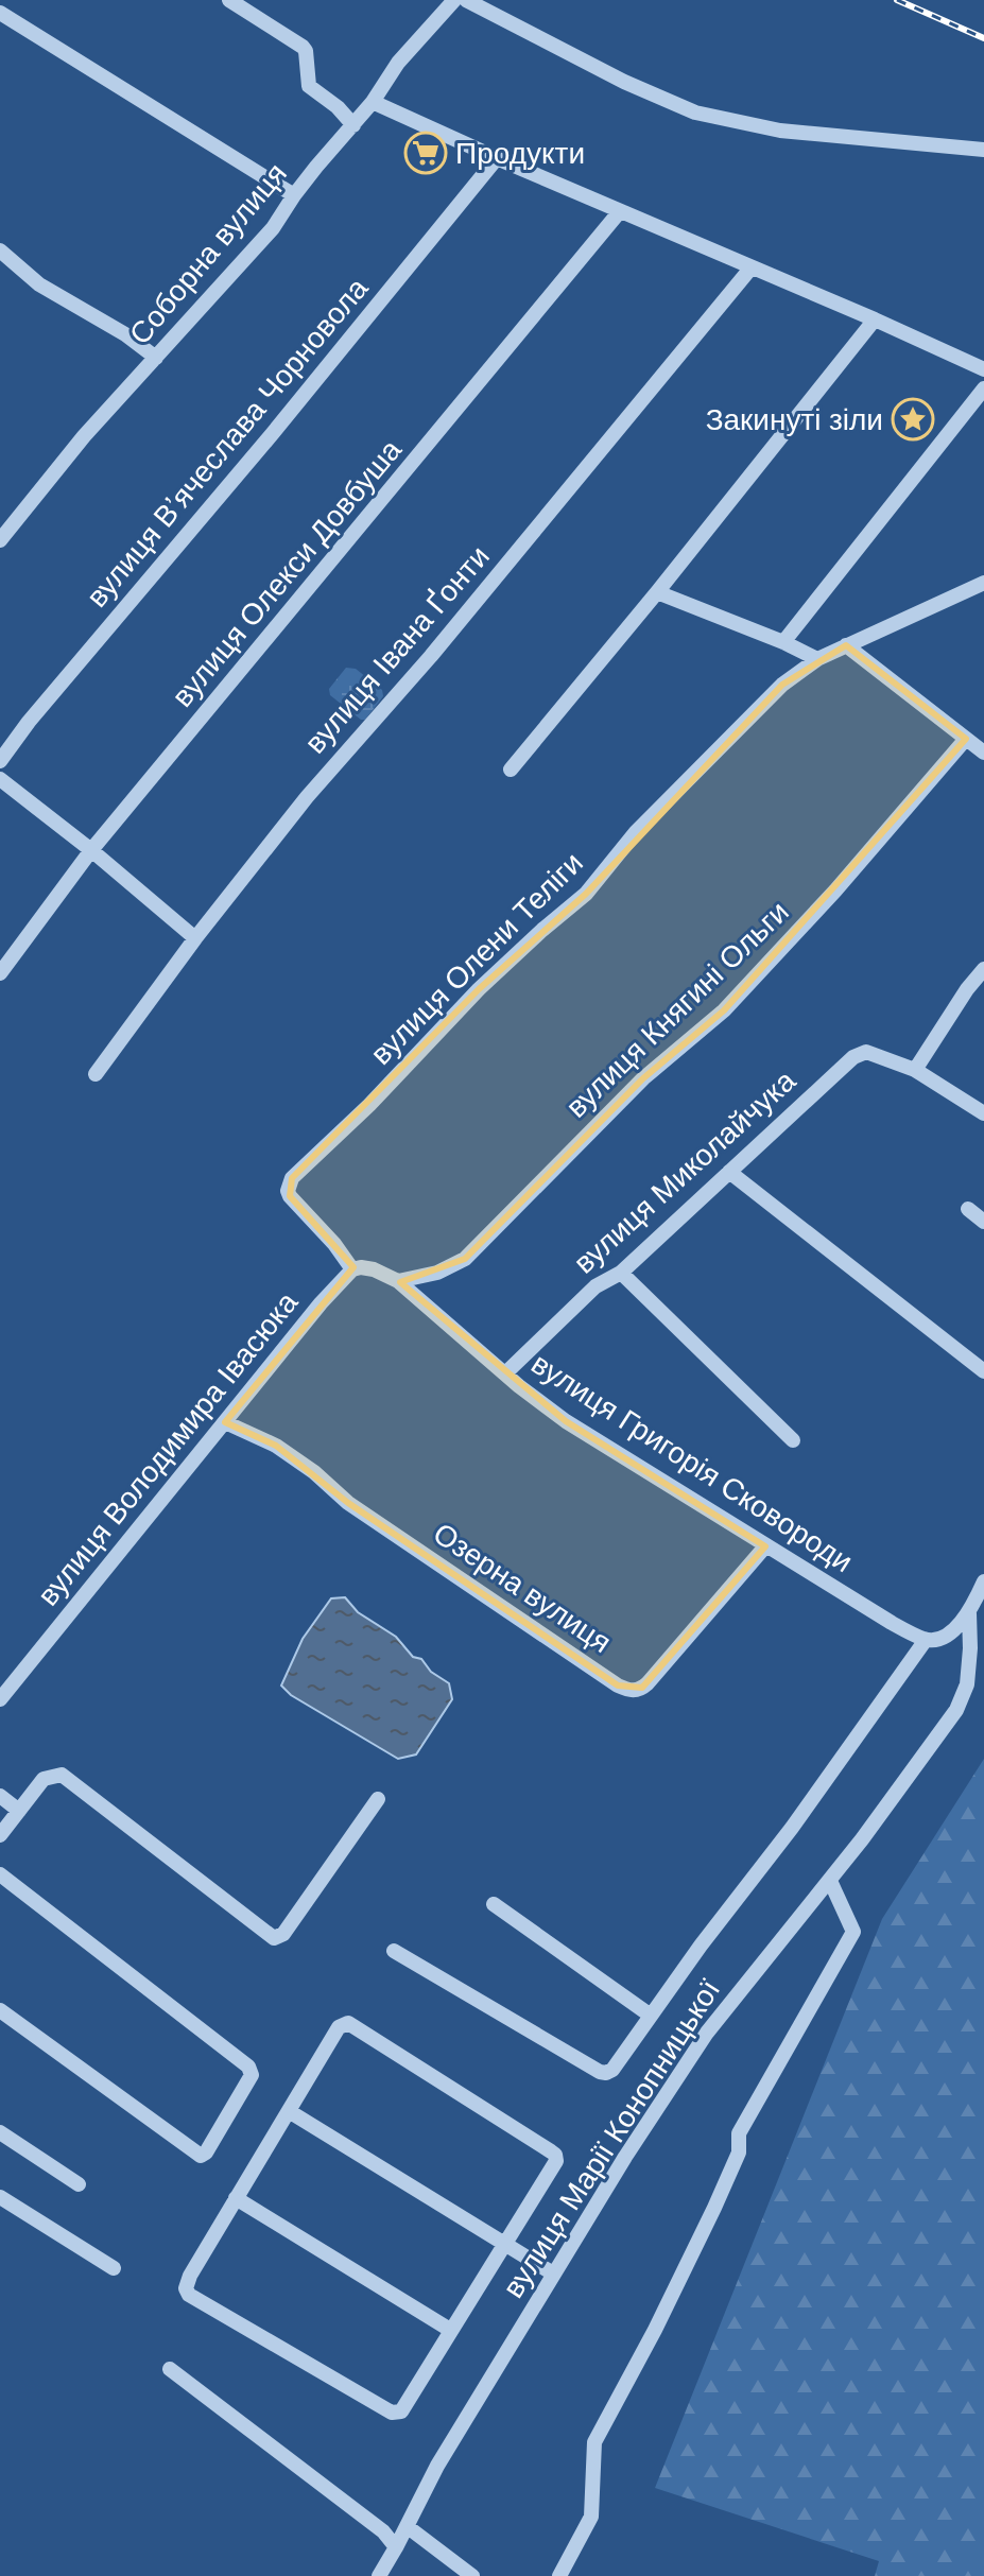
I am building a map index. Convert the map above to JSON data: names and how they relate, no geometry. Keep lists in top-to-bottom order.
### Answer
{
  "streets": {
    "street": [
      "Соборна вулиця",
      "вулиця Вʼячеслава Чорновола",
      "вулиця Олекси Довбуша",
      "вулиця Івана Ґонти",
      "вулиця Олени Теліги",
      "вулиця Княгині Ольги",
      "вулиця Миколайчука",
      "вулиця Володимира Івасюка",
      "вулиця Григорія Сковороди",
      "Озерна вулиця",
      "вулиця Марії Конопницької"
    ]
  },
  "crossings": [
    ["вулиця Олени Теліги", "вулиця Володимира Івасюка"],
    ["вулиця Олени Теліги", "вулиця Григорія Сковороди"],
    ["вулиця Княгині Ольги", "вулиця Григорія Сковороди"],
    ["вулиця Миколайчука", "вулиця Григорія Сковороди"],
    ["вулиця Володимира Івасюка", "вулиця Григорія Сковороди"],
    ["вулиця Володимира Івасюка", "Озерна вулиця"],
    ["вулиця Григорія Сковороди", "Озерна вулиця"]
  ],
  "places": {
    "supermarket": ["Продукти"],
    "place": ["Закинуті зіли"]
  }
}
